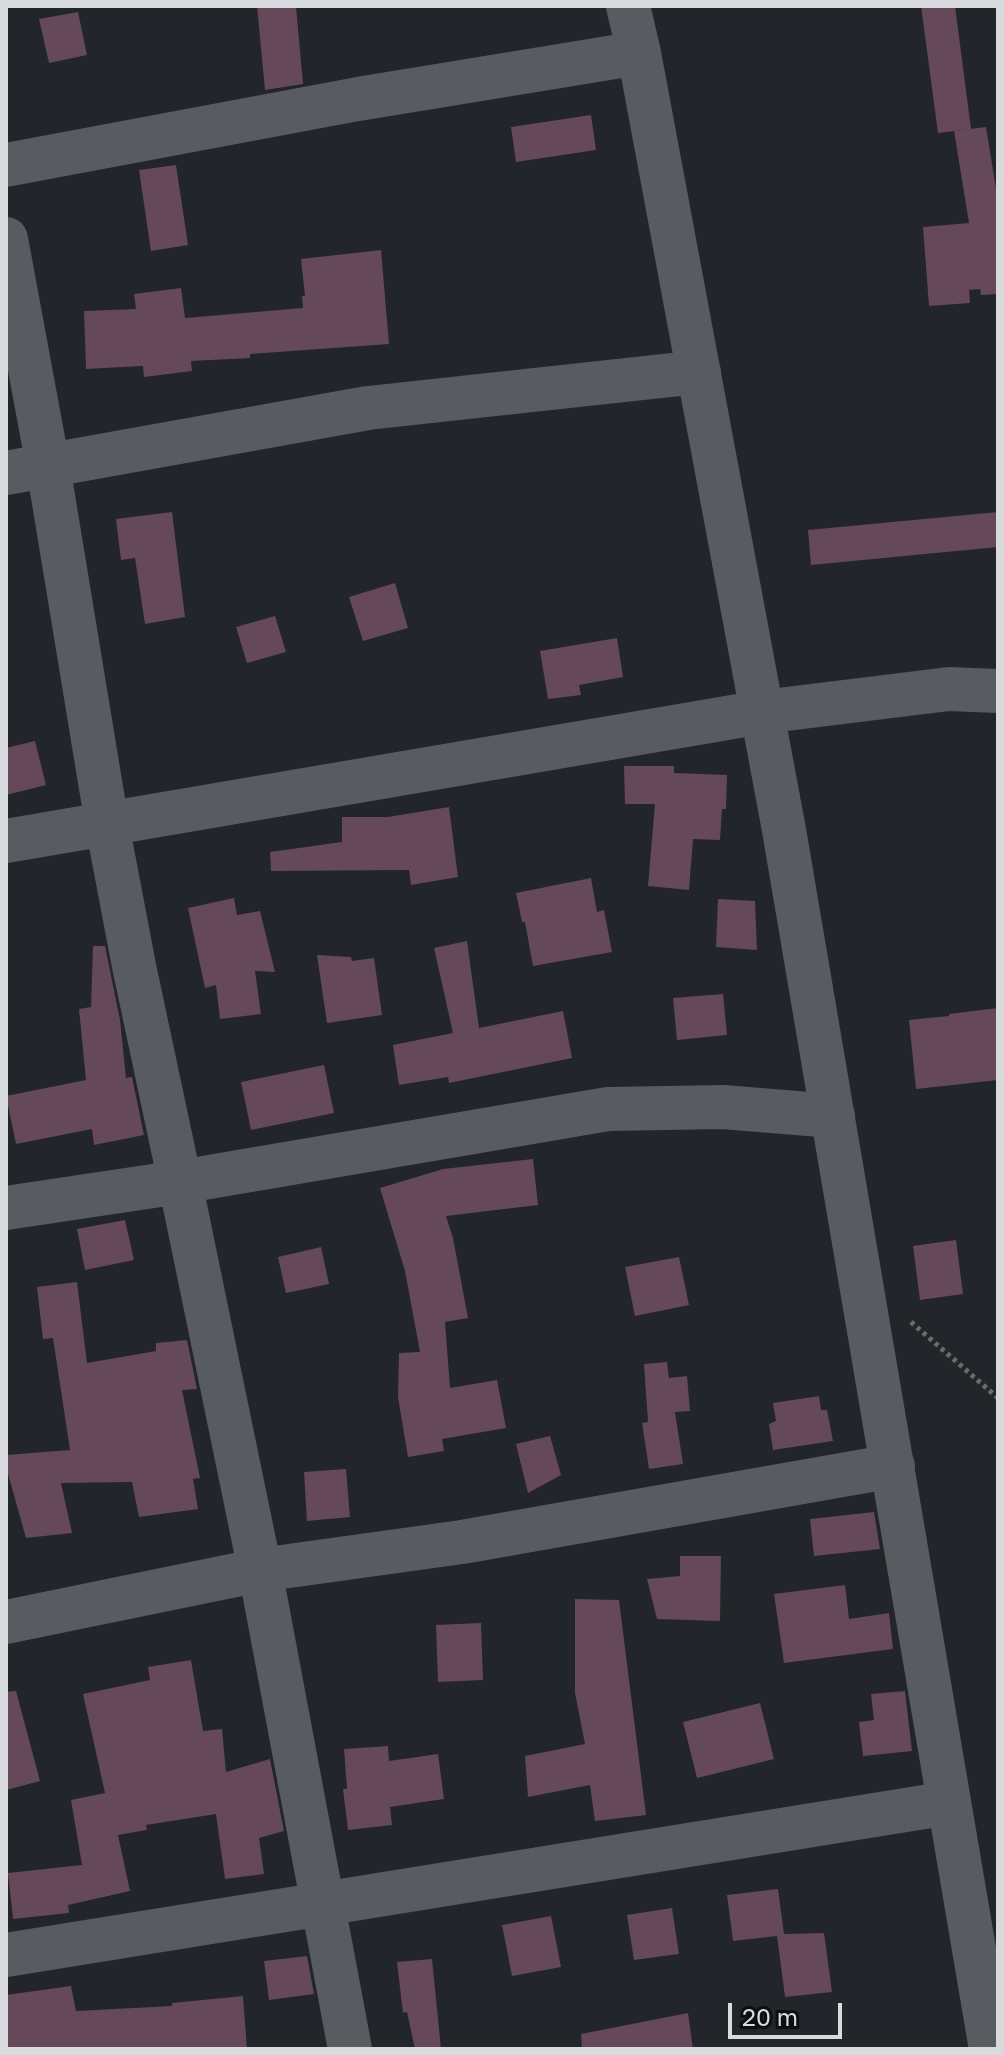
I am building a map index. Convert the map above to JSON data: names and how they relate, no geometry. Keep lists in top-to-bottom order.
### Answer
{
  "scale_bar": "20 m"
}
